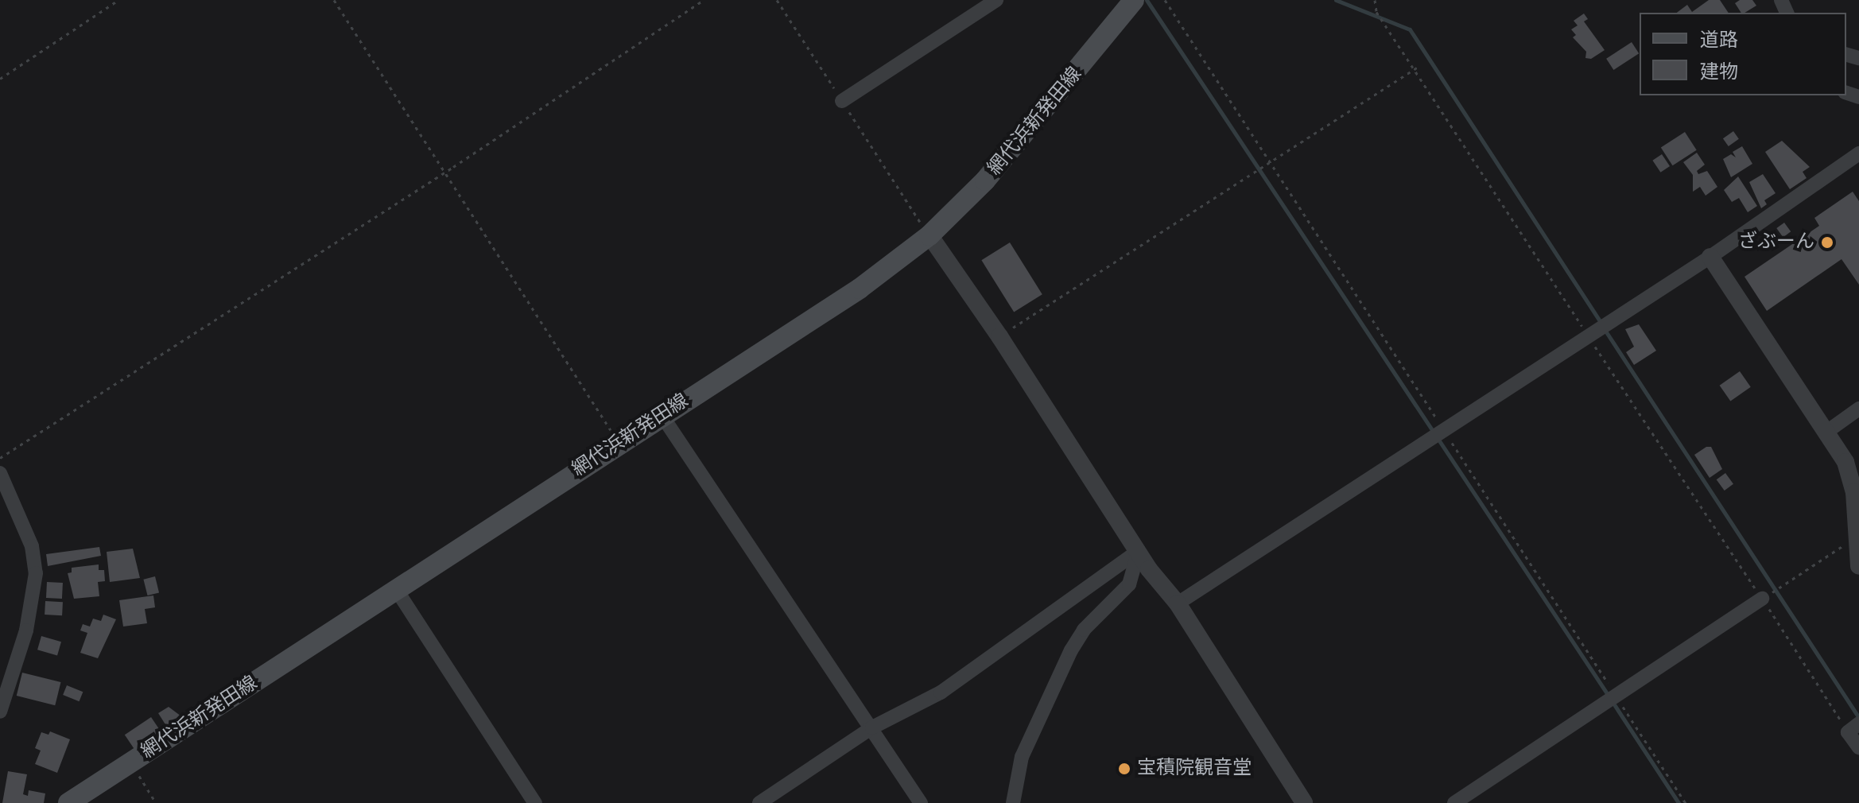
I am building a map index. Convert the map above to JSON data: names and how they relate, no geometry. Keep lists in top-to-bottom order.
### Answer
{
  "streets": {
    "main road": ["網代浜新発田線"]
  },
  "places": ["ざぶーん", "宝積院観音堂"],
  "legend": ["道路", "建物"]
}
